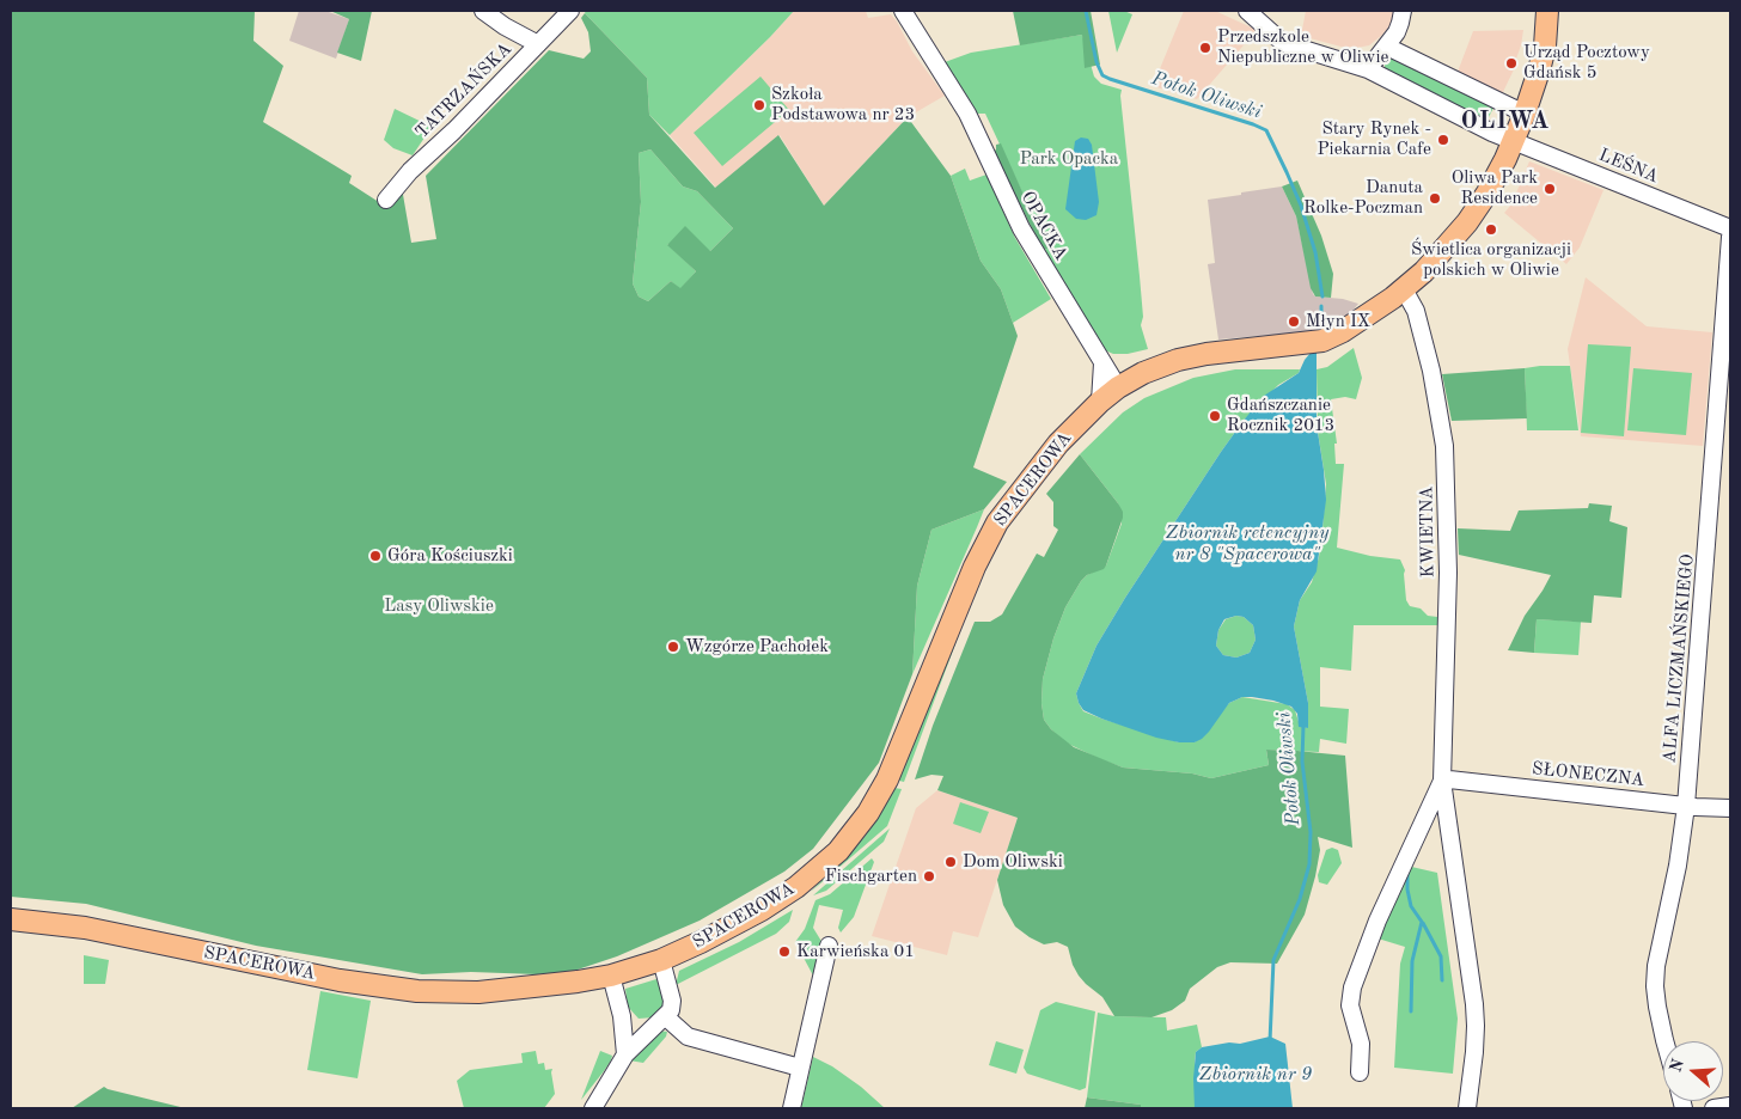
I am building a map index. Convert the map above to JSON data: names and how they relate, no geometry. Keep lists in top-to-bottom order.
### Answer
{
  "streets": {
    "main road": ["SPACEROWA"],
    "street": [
      "TATRZAŃSKA",
      "LEŚNA",
      "OPACKA",
      "KWIETNA",
      "ALFA LICZMAŃSKIEGO",
      "SŁONECZNA"
    ]
  },
  "crossings": [
    ["LEŚNA", "SPACEROWA"],
    ["OPACKA", "SPACEROWA"],
    ["SPACEROWA", "KWIETNA"],
    ["KWIETNA", "SŁONECZNA"],
    ["ALFA LICZMAŃSKIEGO", "SŁONECZNA"]
  ],
  "districts": ["OLIWA"],
  "water": ["Potok Oliwski", "Zbiornik retencyjny nr 8 \"Spacerowa\"", "Zbiornik nr 9"],
  "parks": ["Park Opacka", "Lasy Oliwskie"],
  "places": [
    "Przedszkole Niepubliczne w Oliwie",
    "Urząd Pocztowy Gdańsk 5",
    "Szkoła Podstawowa nr 23",
    "Stary Rynek - Piekarnia Cafe",
    "Oliwa Park Residence",
    "Danuta Rolke-Poczman",
    "Świetlica organizacji polskich w Oliwie",
    "Młyn IX",
    "Gdańszczanie Rocznik 2013",
    "Góra Kościuszki",
    "Wzgórze Pachołek",
    "Dom Oliwski",
    "Fischgarten",
    "Karwieńska 01"
  ],
  "north": "left"
}
